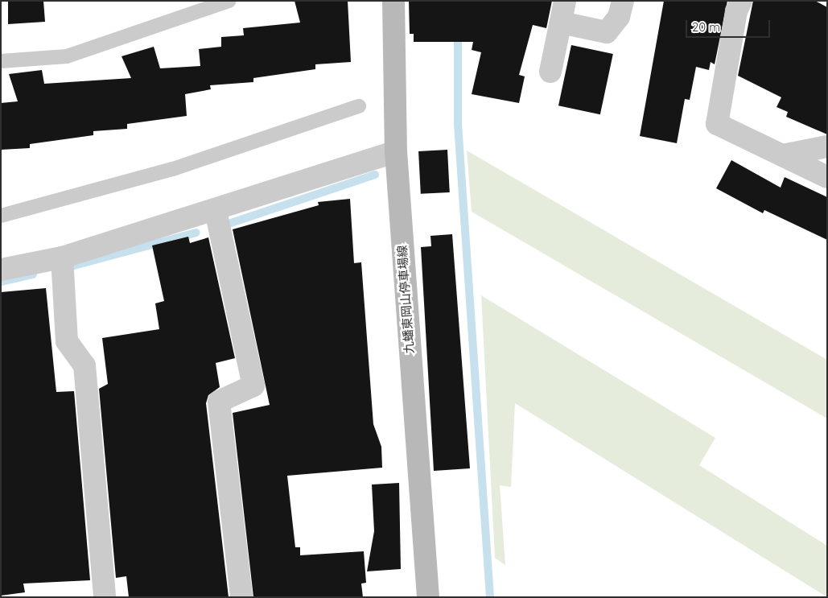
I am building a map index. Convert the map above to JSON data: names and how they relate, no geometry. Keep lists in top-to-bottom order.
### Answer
{
  "streets": {
    "main road": ["九蟠東岡山停車場線"]
  },
  "scale_bar": "20 m"
}
